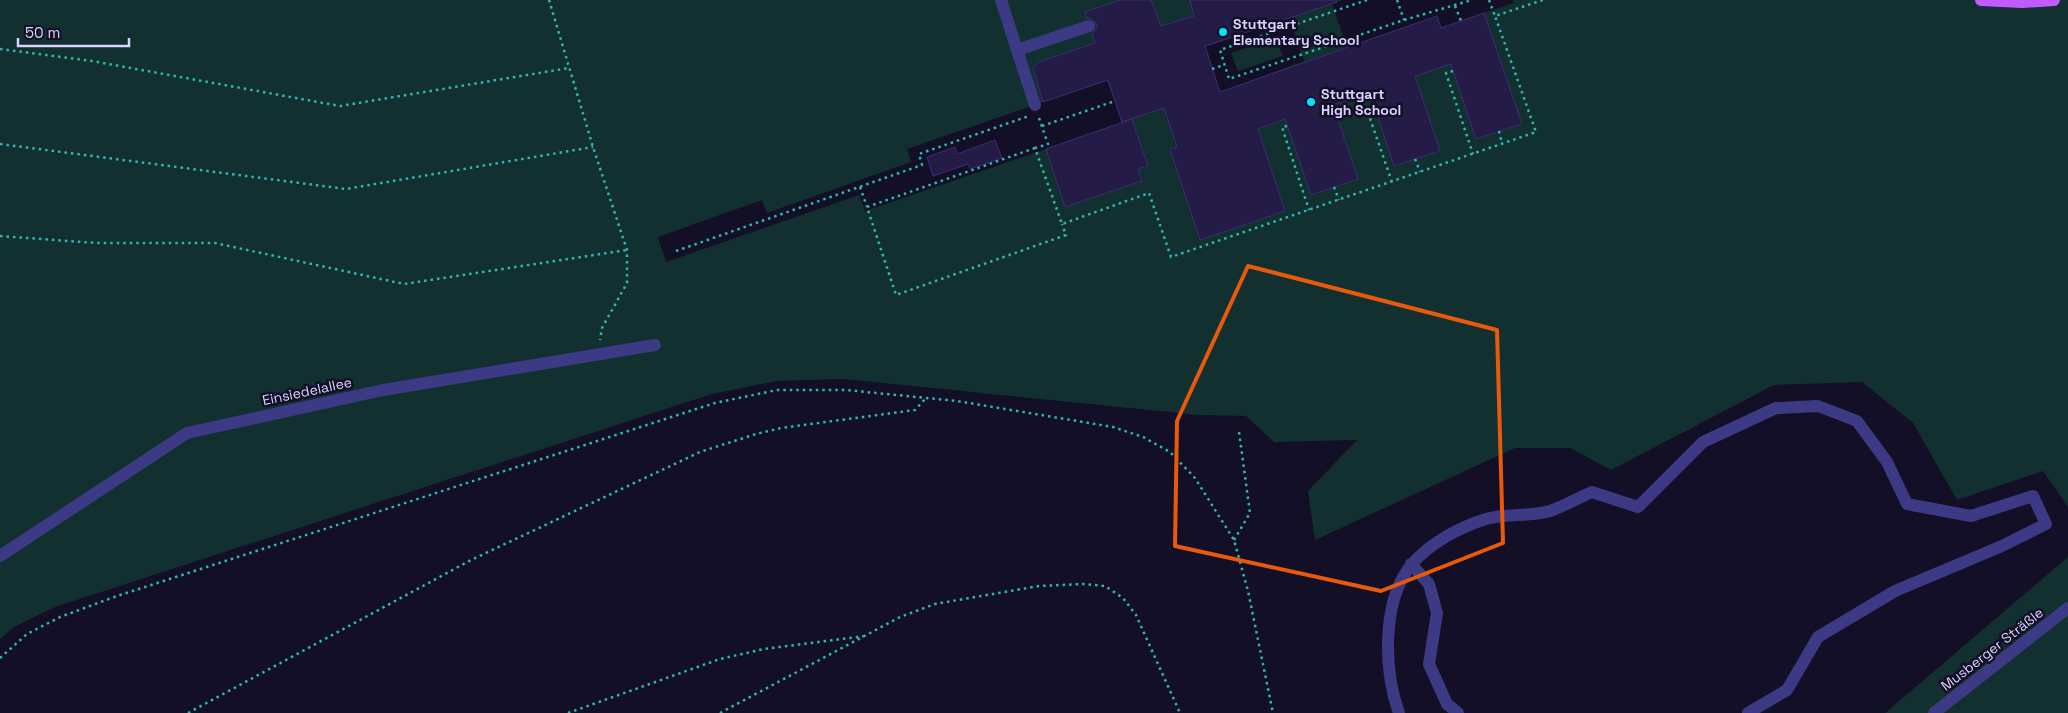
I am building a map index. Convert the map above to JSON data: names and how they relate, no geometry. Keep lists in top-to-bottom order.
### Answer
{
  "streets": {
    "street": ["Einsiedelallee", "Musberger Sträßle"]
  },
  "places": ["Stuttgart Elementary School", "Stuttgart High School"],
  "scale_bar": "50 m"
}
